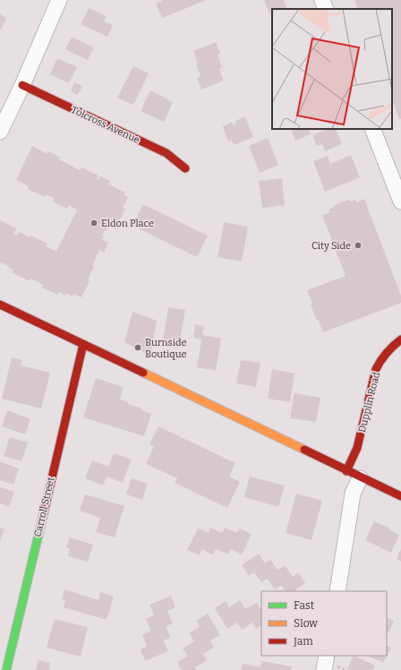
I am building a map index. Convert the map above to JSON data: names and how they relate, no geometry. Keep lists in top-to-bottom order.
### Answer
{
  "streets": {
    "street": ["Tolcross Avenue", "Dupplin Road", "Carroll Street"]
  },
  "places": ["Eldon Place", "City Side", "Burnside Boutique"],
  "legend": ["Fast", "Slow", "Jam"]
}
